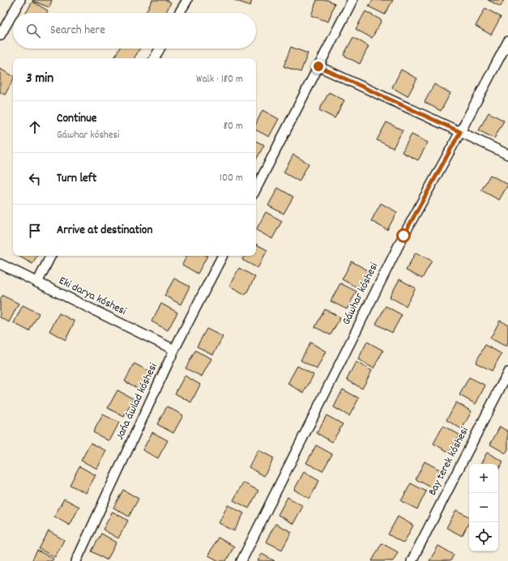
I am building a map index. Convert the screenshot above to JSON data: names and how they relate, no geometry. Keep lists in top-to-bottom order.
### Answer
{
  "streets": {
    "street": [
      "Gáwhar kóshesi",
      "Eki darya kóshesi",
      "Jańa áwlad kóshesi",
      "Bay terek kóshesi"
    ]
  },
  "crossings": [
    ["Eki darya kóshesi", "Jańa áwlad kóshesi"]
  ],
  "page": {
    "search": "Search here",
    "heading": ["3 min", "Walk · 180 m"],
    "list": [
      ["Continue", "Gáwhar kóshesi", "80 m"],
      ["Turn left", "100 m"],
      "Arrive at destination"
    ],
    "map_buttons": ["+", "−"]
  }
}
